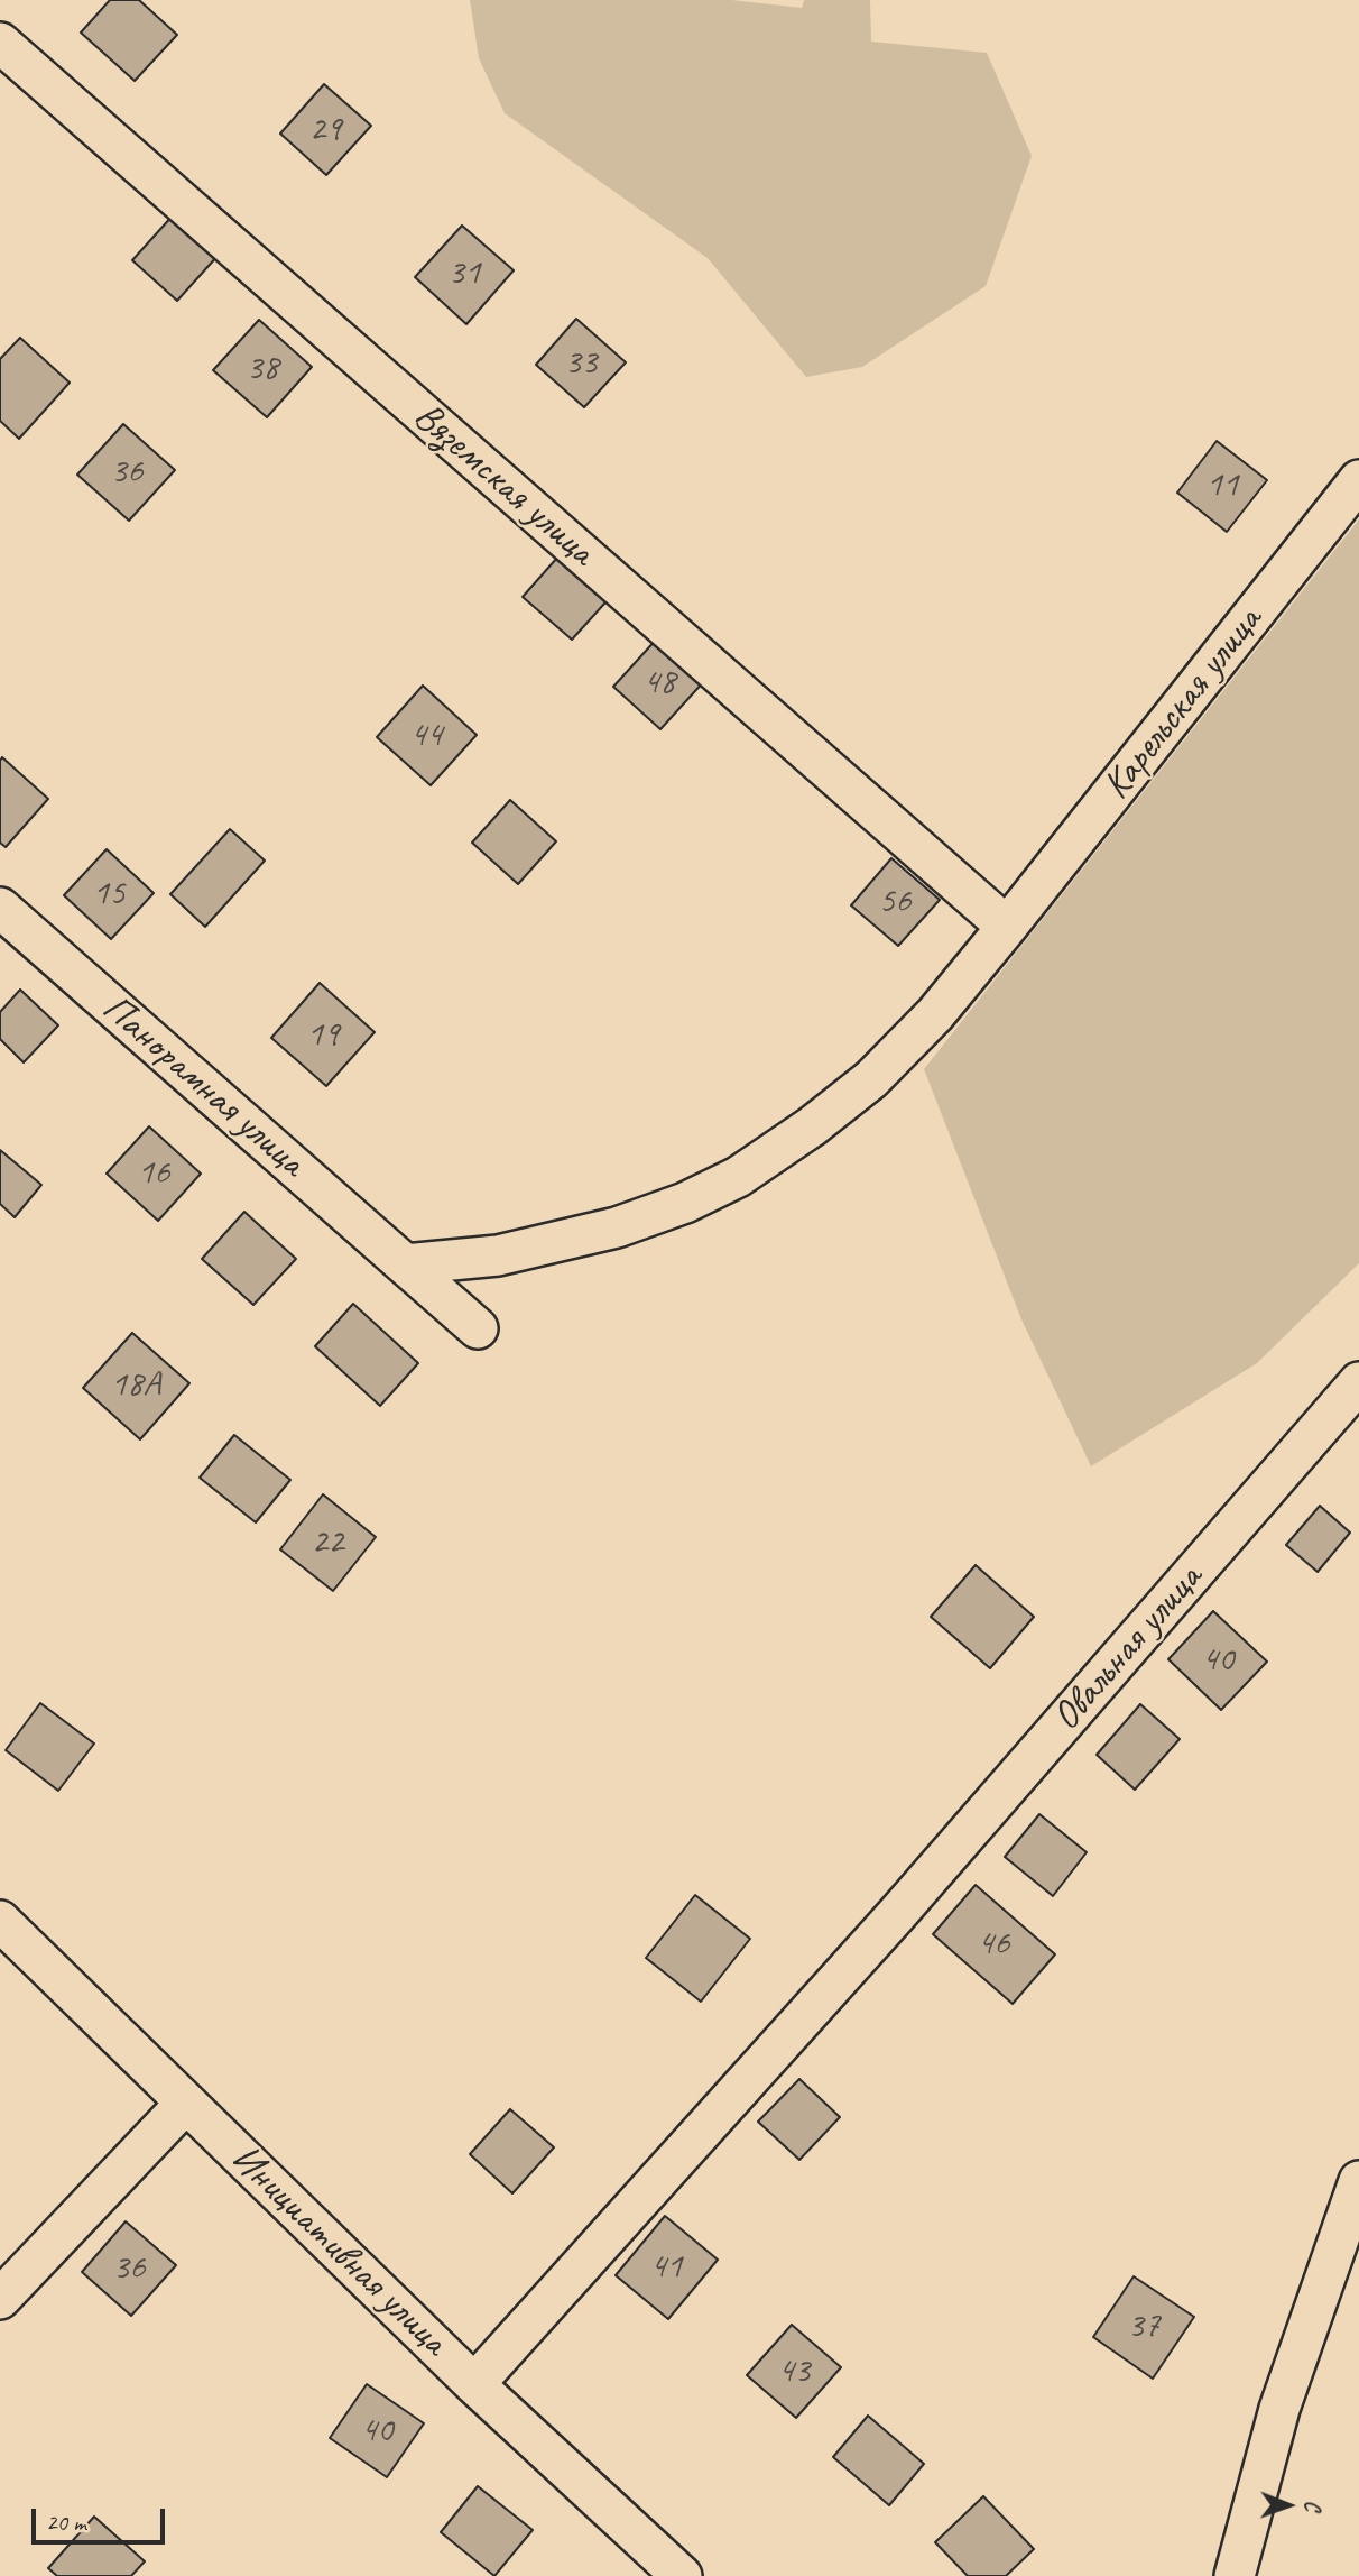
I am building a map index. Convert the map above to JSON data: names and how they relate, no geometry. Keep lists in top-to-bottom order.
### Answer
{
  "streets": {
    "street": [
      "Вяземская улица",
      "Карельская улица",
      "Панорамная улица",
      "Овальная улица",
      "Инициативная улица"
    ]
  },
  "crossings": [
    ["Вяземская улица", "Карельская улица"],
    ["Овальная улица", "Инициативная улица"]
  ],
  "house_numbers": [
    "29",
    "31",
    "33",
    "38",
    "36",
    "11",
    "48",
    "44",
    "15",
    "56",
    "19",
    "16",
    "18А",
    "22",
    "40",
    "46",
    "41",
    "36",
    "37",
    "43",
    "40"
  ],
  "scale_bar": "20 m",
  "north": "right"
}
